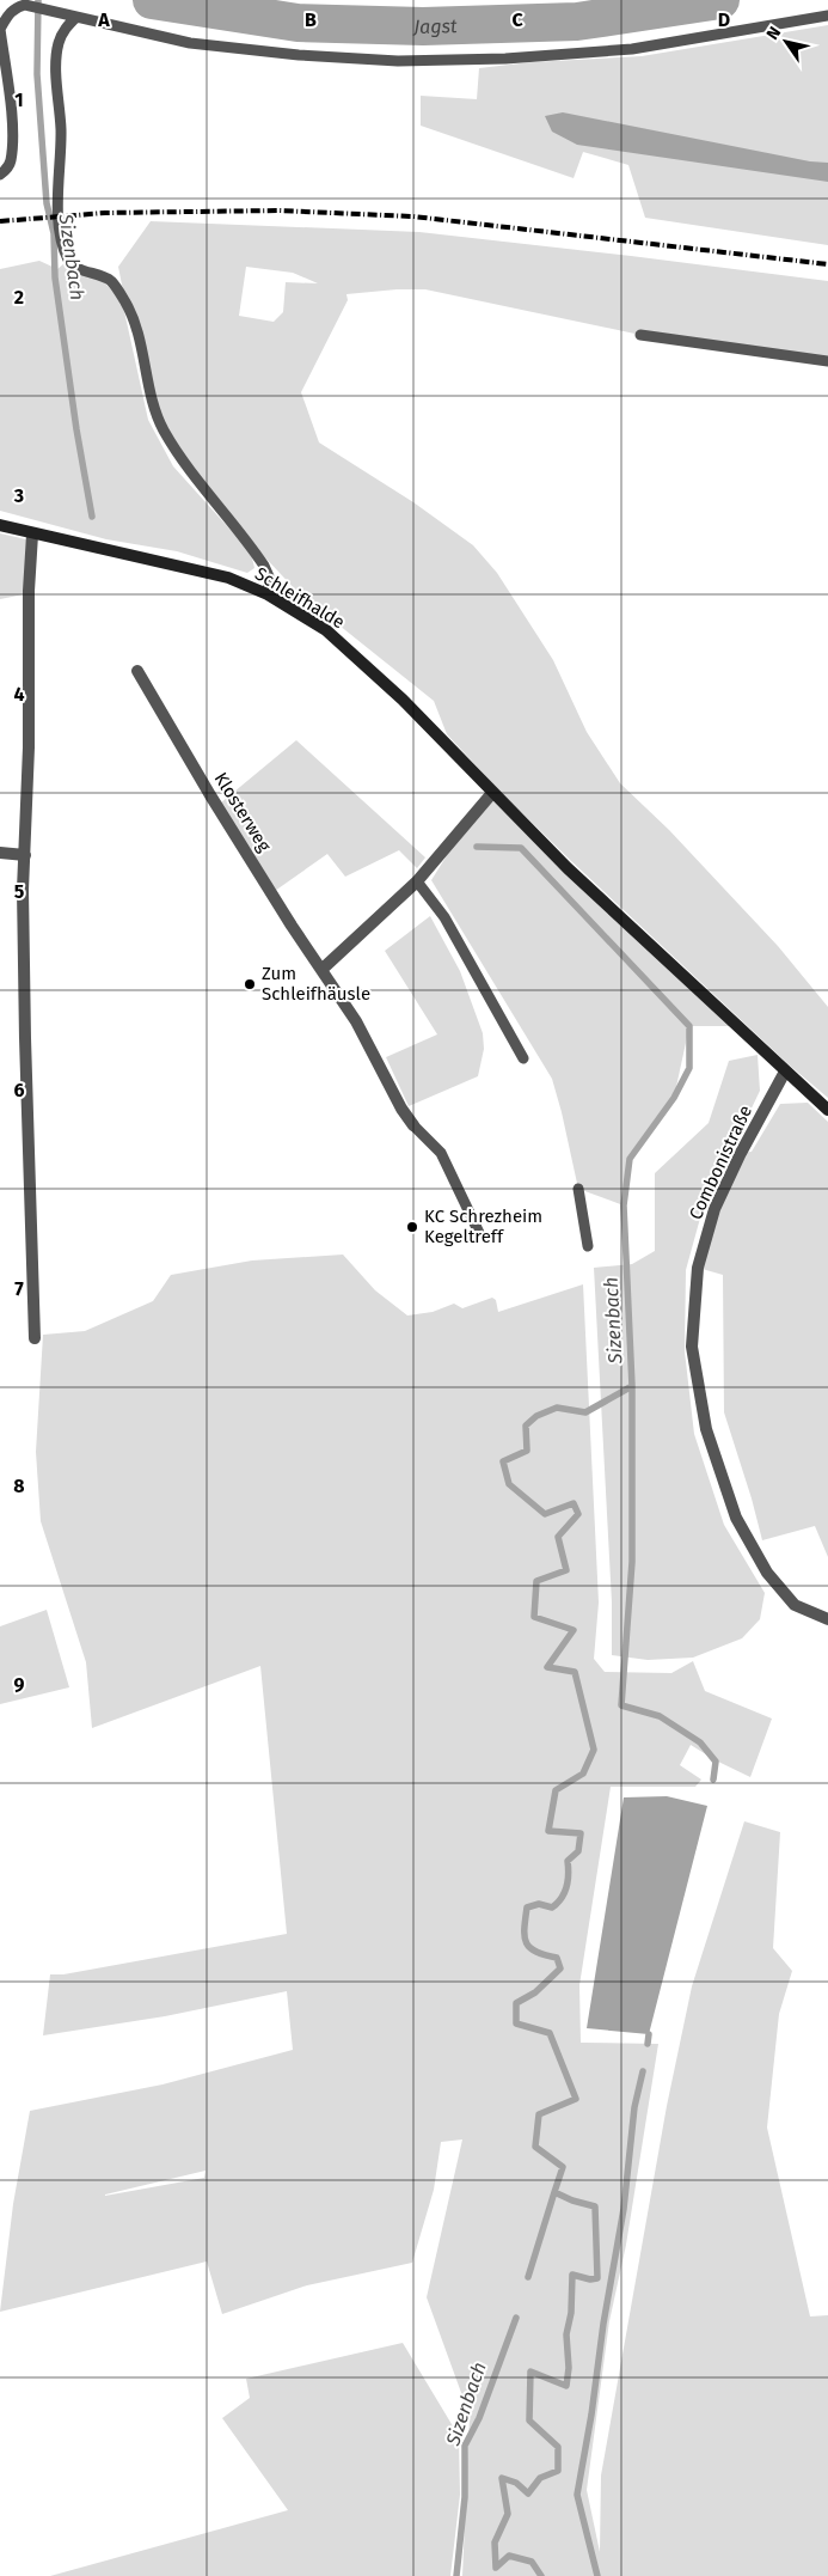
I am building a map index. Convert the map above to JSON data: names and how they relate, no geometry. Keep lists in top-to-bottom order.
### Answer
{
  "streets": {
    "main road": ["Schleifhalde"],
    "street": ["Klosterweg", "Combonistraße"]
  },
  "crossings": [
    ["Schleifhalde", "Combonistraße"]
  ],
  "water": ["Jagst", "Sizenbach"],
  "places": ["Zum Schleifhäusle", "KC Schrezheim Kegeltreff"],
  "north": "top left",
  "grid": {
    "columns": [
      "A",
      "B",
      "C",
      "D"
    ],
    "rows": [
      "1",
      "2",
      "3",
      "4",
      "5",
      "6",
      "7",
      "8",
      "9"
    ]
  }
}
